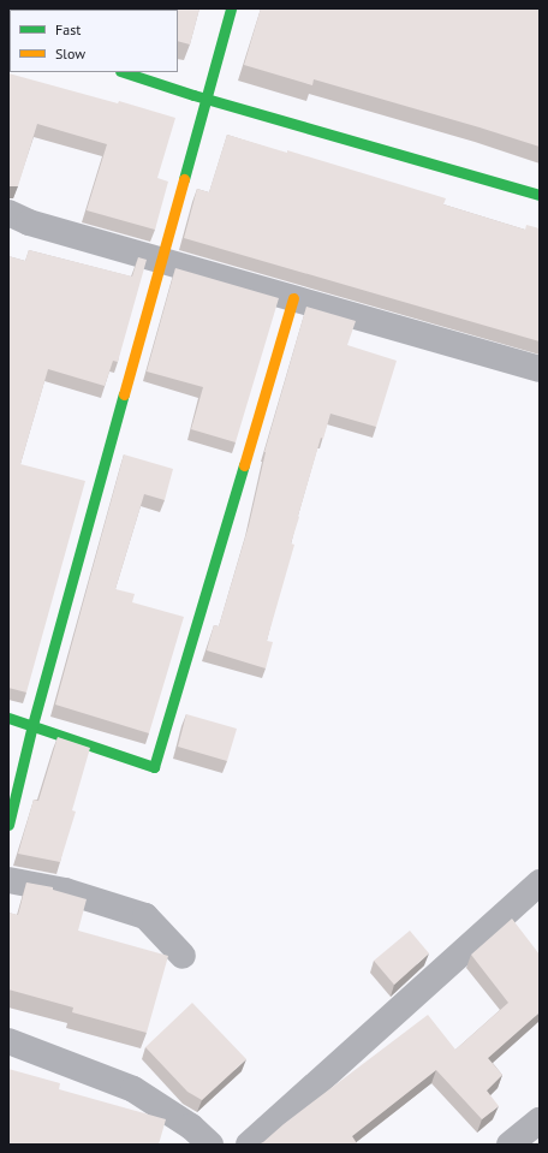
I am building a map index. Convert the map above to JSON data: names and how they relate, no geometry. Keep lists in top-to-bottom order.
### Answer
{
  "legend": ["Fast", "Slow"]
}
